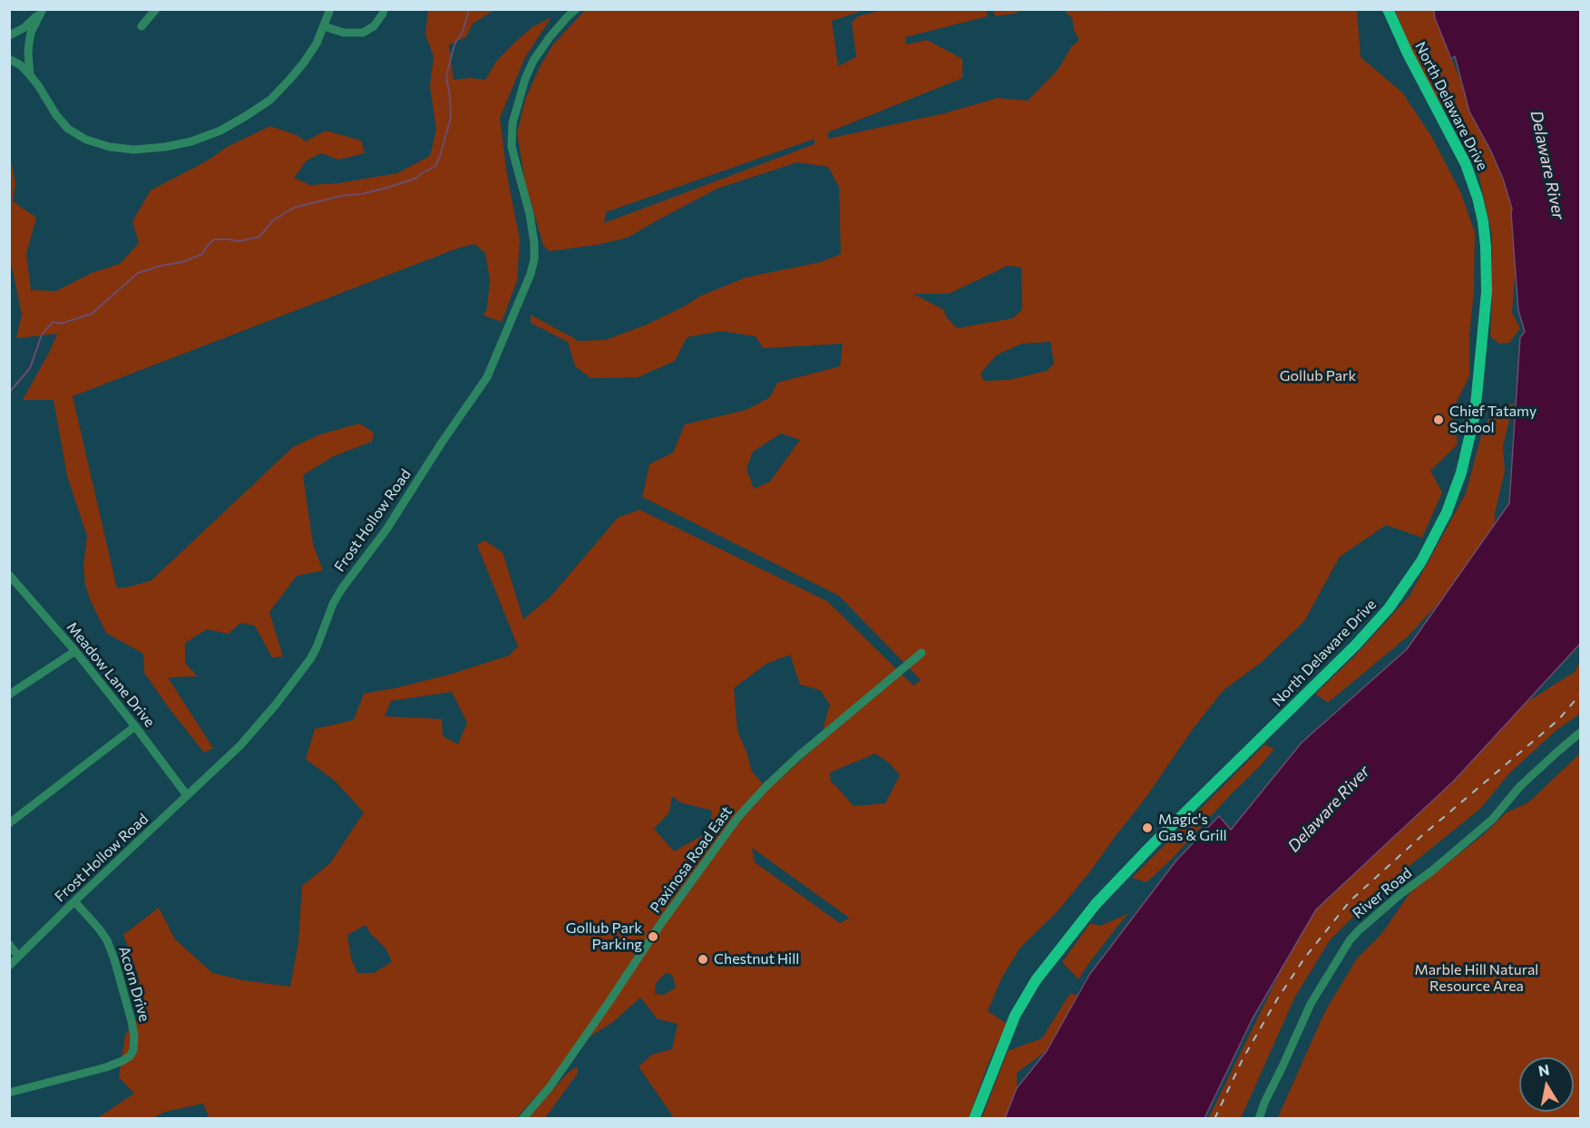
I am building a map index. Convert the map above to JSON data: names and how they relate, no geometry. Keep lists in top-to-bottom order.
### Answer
{
  "streets": {
    "main road": ["North Delaware Drive"],
    "street": [
      "Frost Hollow Road",
      "Meadow Lane Drive",
      "Paxinosa Road East",
      "River Road",
      "Acorn Drive"
    ]
  },
  "crossings": [
    ["Frost Hollow Road", "Meadow Lane Drive"],
    ["Frost Hollow Road", "Acorn Drive"]
  ],
  "water": ["Delaware River"],
  "parks": ["Gollub Park", "Marble Hill Natural Resource Area"],
  "places": [
    "Chief Tatamy School",
    "Magic's Gas & Grill",
    "Gollub Park Parking",
    "Chestnut Hill"
  ],
  "north": "top"
}
